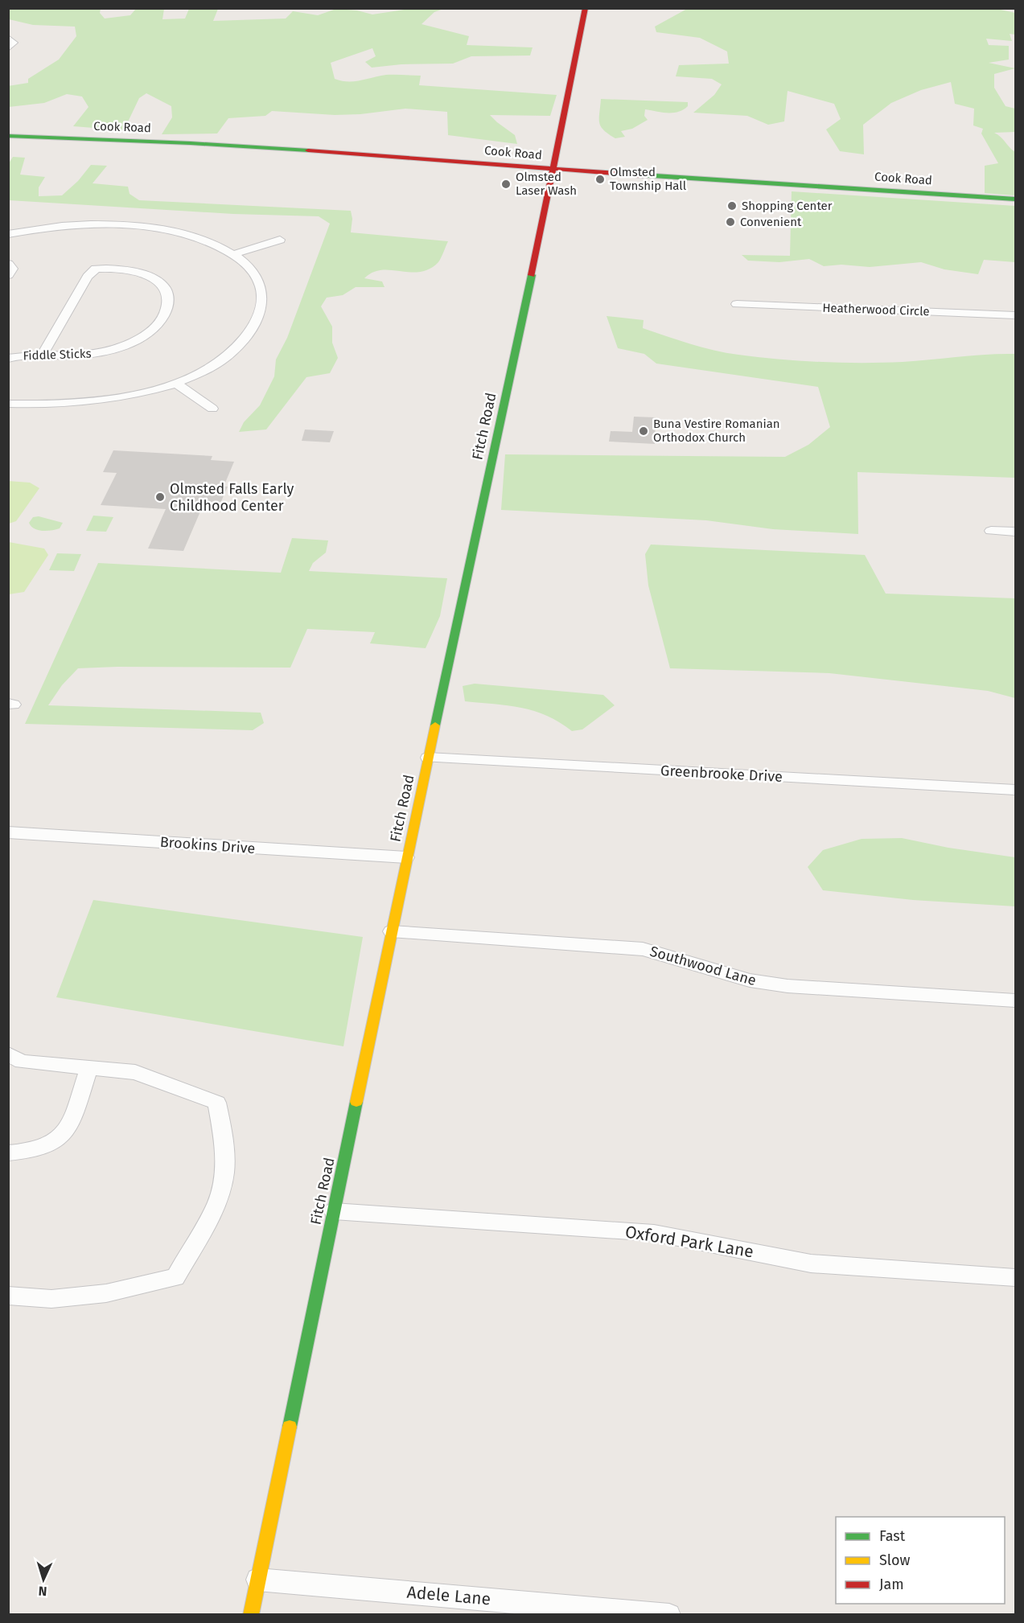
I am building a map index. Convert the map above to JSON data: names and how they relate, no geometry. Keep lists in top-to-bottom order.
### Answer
{
  "streets": {
    "street": [
      "Cook Road",
      "Heatherwood Circle",
      "Fiddle Sticks",
      "Fitch Road",
      "Greenbrooke Drive",
      "Brookins Drive",
      "Southwood Lane",
      "Oxford Park Lane",
      "Adele Lane"
    ]
  },
  "crossings": [
    ["Cook Road", "Fitch Road"],
    ["Fitch Road", "Greenbrooke Drive"],
    ["Fitch Road", "Brookins Drive"],
    ["Fitch Road", "Southwood Lane"],
    ["Fitch Road", "Oxford Park Lane"],
    ["Fitch Road", "Adele Lane"]
  ],
  "places": [
    "Olmsted Township Hall",
    "Olmsted Laser Wash",
    "Shopping Center",
    "Convenient",
    "Buna Vestire Romanian Orthodox Church",
    "Olmsted Falls Early Childhood Center"
  ],
  "legend": ["Fast", "Slow", "Jam"],
  "north": "bottom"
}
